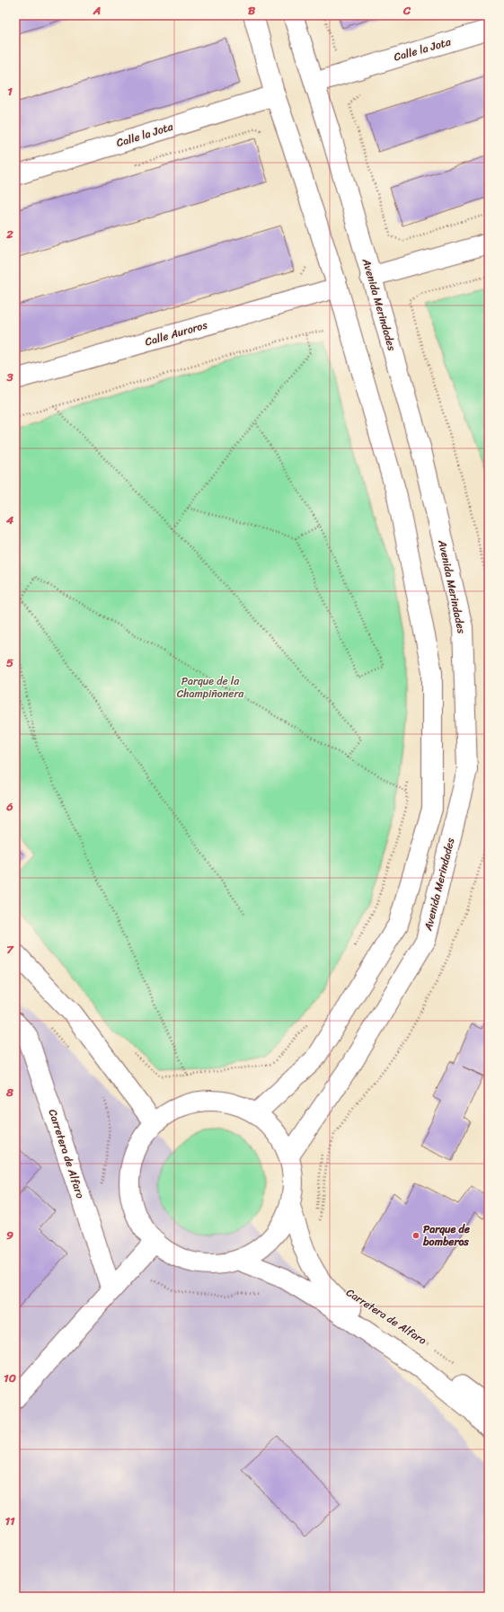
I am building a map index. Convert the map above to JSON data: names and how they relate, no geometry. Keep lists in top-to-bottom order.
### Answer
{
  "streets": {
    "main road": [
      "Calle la Jota",
      "Avenida Merindades",
      "Calle Auroros",
      "Carretera de Alfaro"
    ]
  },
  "crossings": [
    ["Calle la Jota", "Avenida Merindades"]
  ],
  "parks": ["Parque de la Champiñonera"],
  "places": ["Parque de bomberos"],
  "grid": {
    "columns": ["A", "B", "C"],
    "rows": [
      "1",
      "2",
      "3",
      "4",
      "5",
      "6",
      "7",
      "8",
      "9",
      "10",
      "11"
    ]
  }
}
